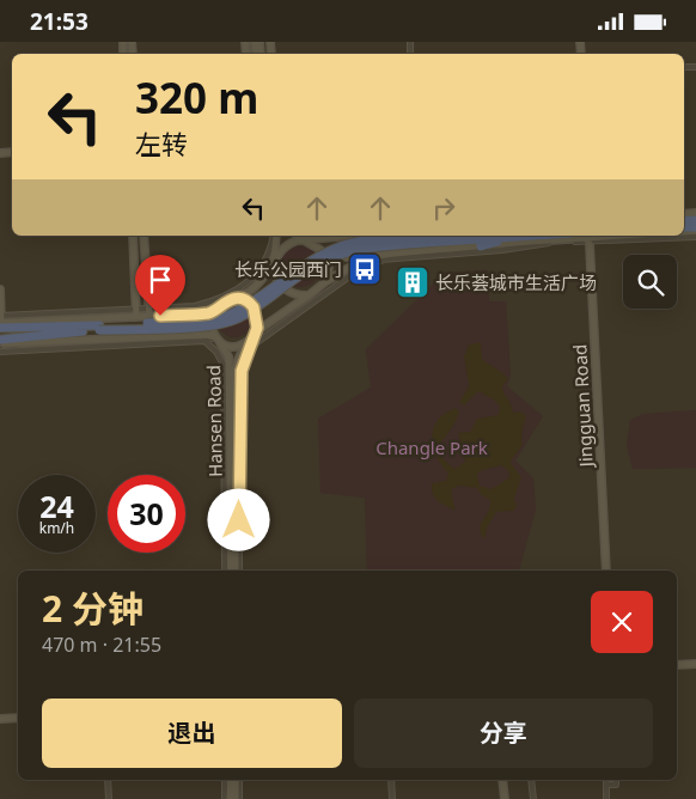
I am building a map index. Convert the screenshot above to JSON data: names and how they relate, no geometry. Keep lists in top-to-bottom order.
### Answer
{
  "streets": {
    "main road": ["Jingguan Road", "Hansen Road"]
  },
  "parks": ["Changle Park"],
  "places": {
    "bus stop": ["长乐公园西门"],
    "building": ["长乐荟城市生活广场"]
  },
  "page": {
    "status": "21:53",
    "turn": ["320 m", "左转"],
    "speed": "24 km/h",
    "limit": "30",
    "heading": ["2 分钟", "470 m · 21:55"],
    "buttons": ["退出", "分享"]
  }
}
